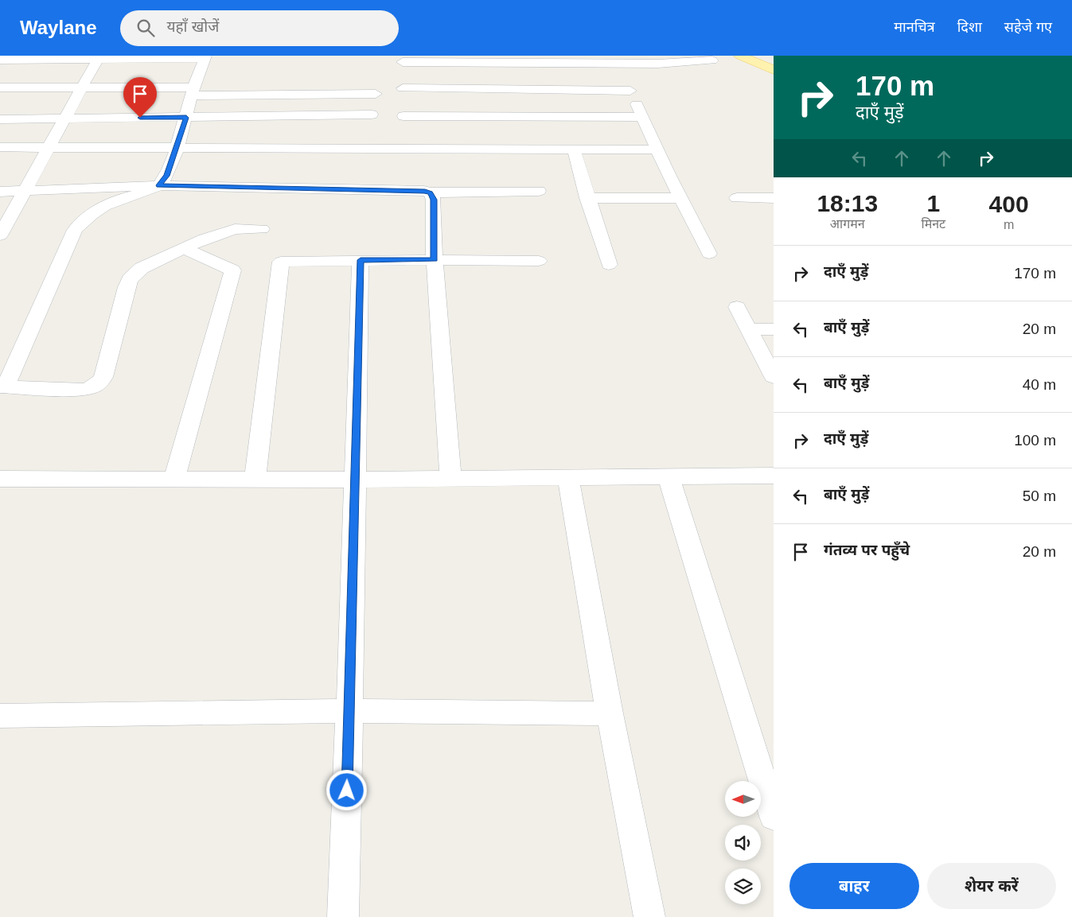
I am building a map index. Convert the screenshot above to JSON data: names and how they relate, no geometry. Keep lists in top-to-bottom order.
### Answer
{
  "north": "left",
  "page": {
    "header": "Waylane",
    "search": "यहाँ खोजें",
    "nav": ["मानचित्र", "दिशा", "सहेजे गए"],
    "turn": ["170 m", "दाएँ मुड़ें"],
    "eta": [
      "18:13",
      "आगमन",
      "1",
      "मिनट",
      "400",
      "m"
    ],
    "list": [
      {
        "name": "दाएँ मुड़ें",
        "value": "170 m"
      },
      {
        "name": "बाएँ मुड़ें",
        "value": "20 m"
      },
      {
        "name": "बाएँ मुड़ें",
        "value": "40 m"
      },
      {
        "name": "दाएँ मुड़ें",
        "value": "100 m"
      },
      {
        "name": "बाएँ मुड़ें",
        "value": "50 m"
      },
      {
        "name": "गंतव्य पर पहुँचे",
        "value": "20 m"
      }
    ],
    "buttons": ["बाहर", "शेयर करें"]
  }
}
